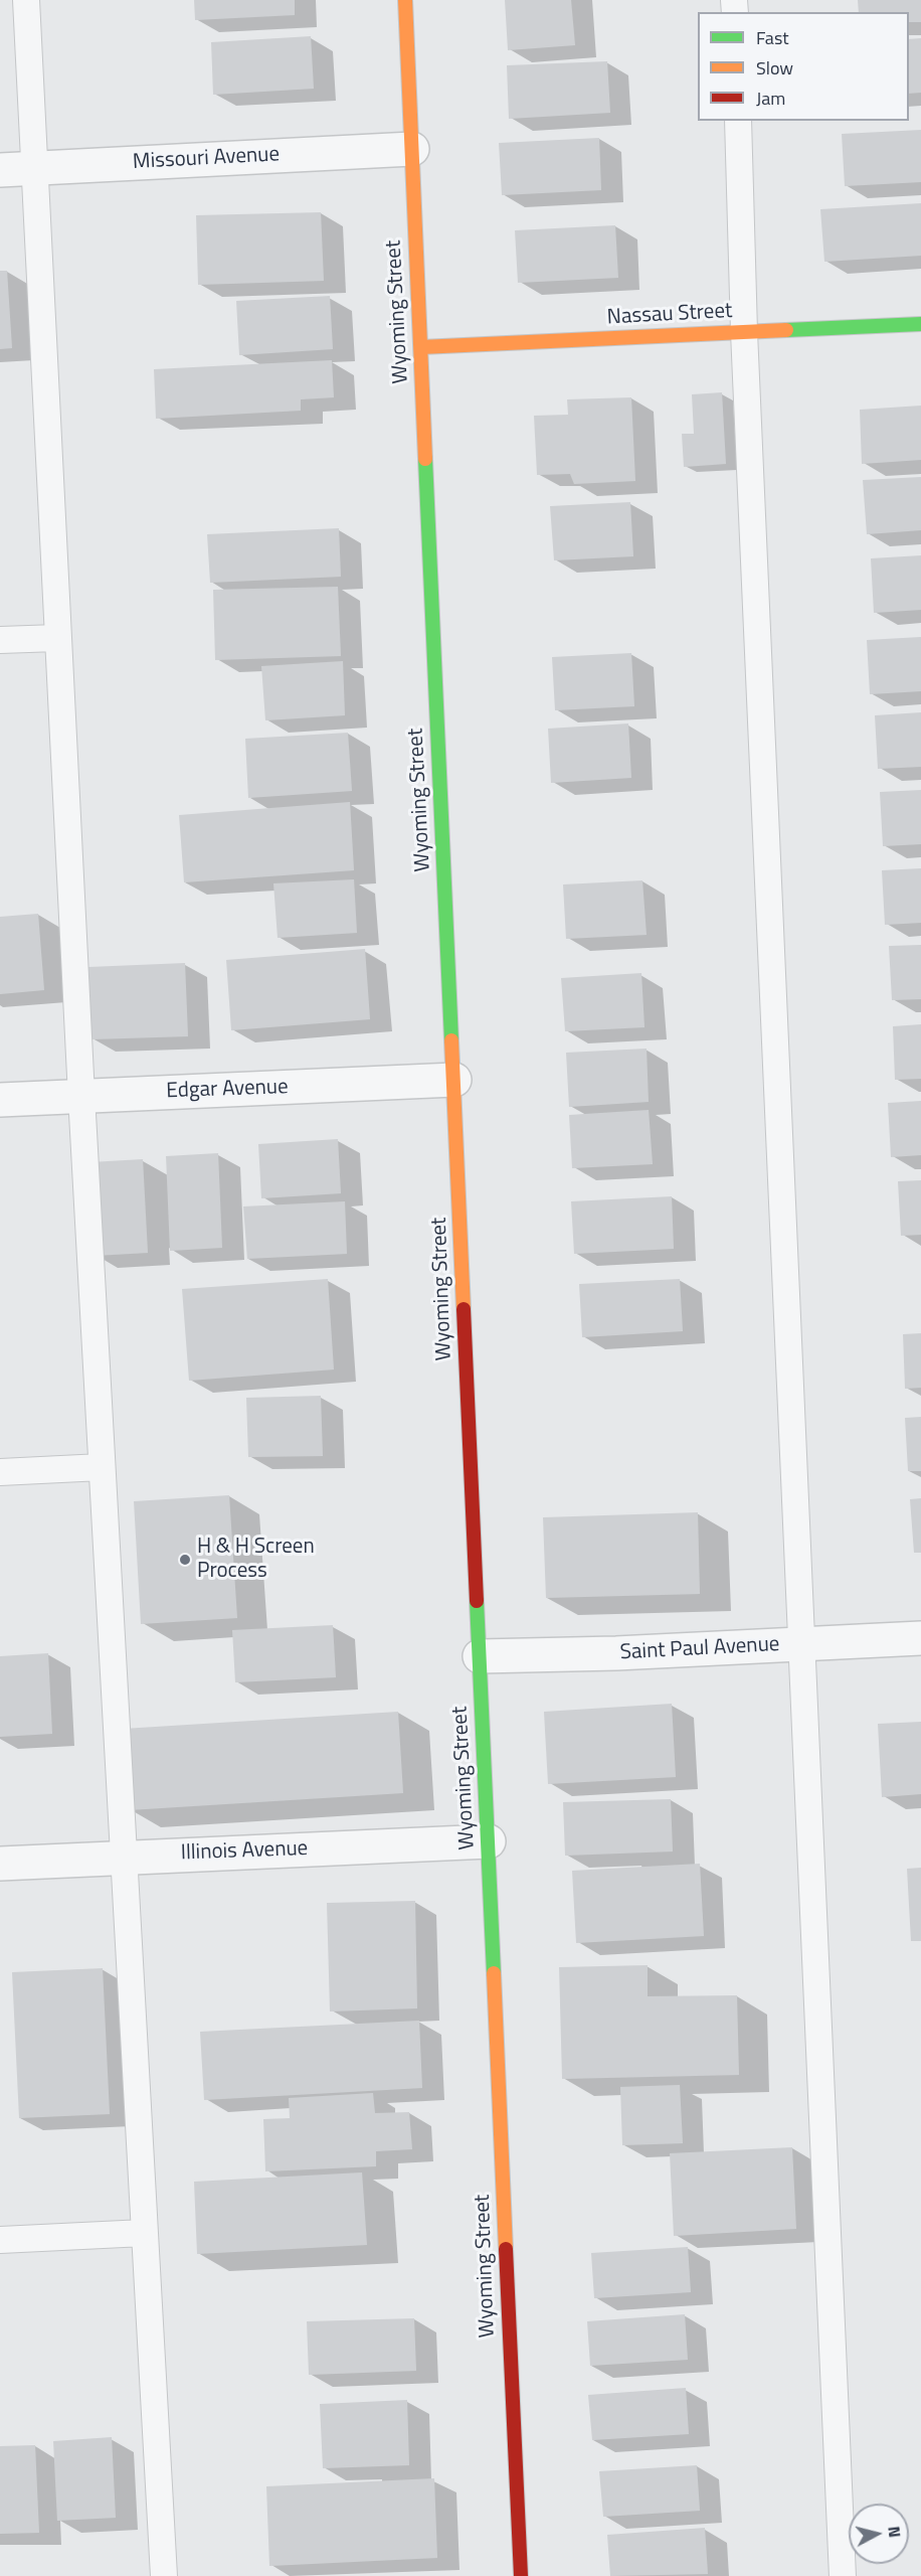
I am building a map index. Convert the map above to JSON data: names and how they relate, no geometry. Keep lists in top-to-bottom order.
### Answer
{
  "streets": {
    "street": [
      "Missouri Avenue",
      "Wyoming Street",
      "Nassau Street",
      "Edgar Avenue",
      "Saint Paul Avenue",
      "Illinois Avenue"
    ]
  },
  "crossings": [
    ["Missouri Avenue", "Wyoming Street"],
    ["Wyoming Street", "Nassau Street"],
    ["Wyoming Street", "Edgar Avenue"],
    ["Wyoming Street", "Saint Paul Avenue"],
    ["Wyoming Street", "Illinois Avenue"]
  ],
  "places": ["H & H Screen Process"],
  "legend": ["Fast", "Slow", "Jam"],
  "north": "right"
}
